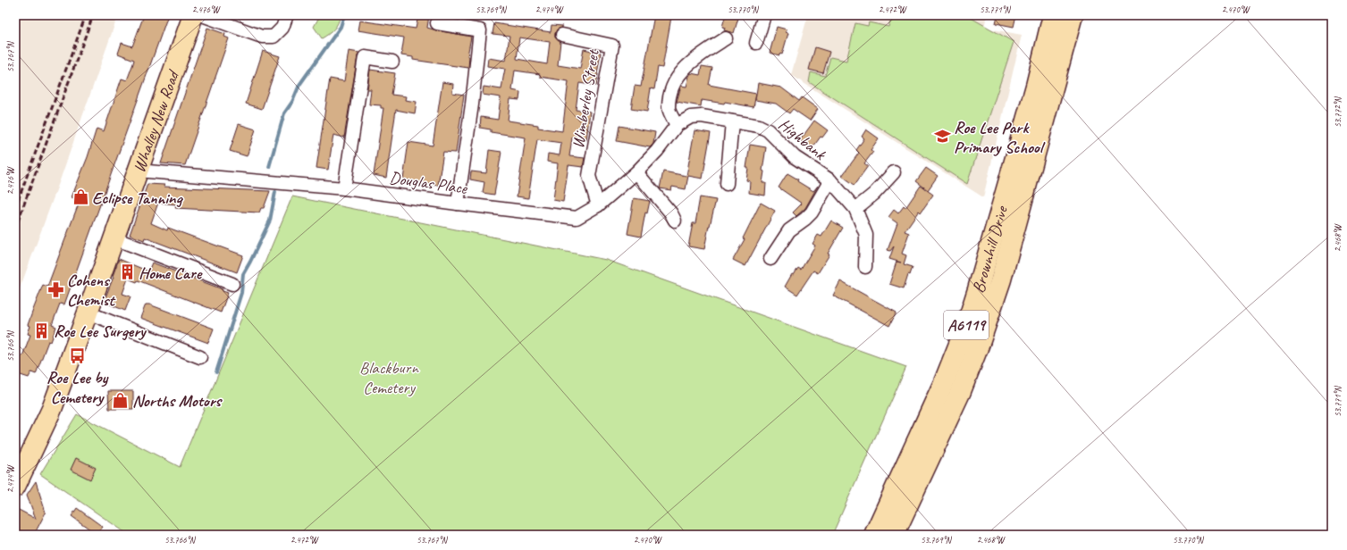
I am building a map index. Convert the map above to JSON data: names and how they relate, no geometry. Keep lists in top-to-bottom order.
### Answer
{
  "streets": {
    "highway": ["Whalley New Road", "Brownhill Drive", "A6119"],
    "street": ["Wimberley Street", "Highbank", "Douglas Place"]
  },
  "crossings": [
    ["Wimberley Street", "Douglas Place"],
    ["Whalley New Road", "Douglas Place"],
    ["Highbank", "Douglas Place"]
  ],
  "parks": ["Blackburn Cemetery"],
  "places": {
    "school or university": ["Roe Lee Park Primary School"],
    "shop": ["Eclipse Tanning", "Norths Motors"],
    "building": ["Home Care", "Roe Lee Surgery"],
    "pharmacy": ["Cohens Chemist"],
    "bus stop": ["Roe Lee by Cemetery"]
  },
  "coordinates": [
    "2.476°W",
    "53.769°N",
    "2.474°W",
    "53.770°N",
    "2.472°W",
    "53.771°N",
    "2.470°W",
    "53.767°N",
    "53.772°N",
    "2.468°W",
    "53.766°N"
  ]
}
